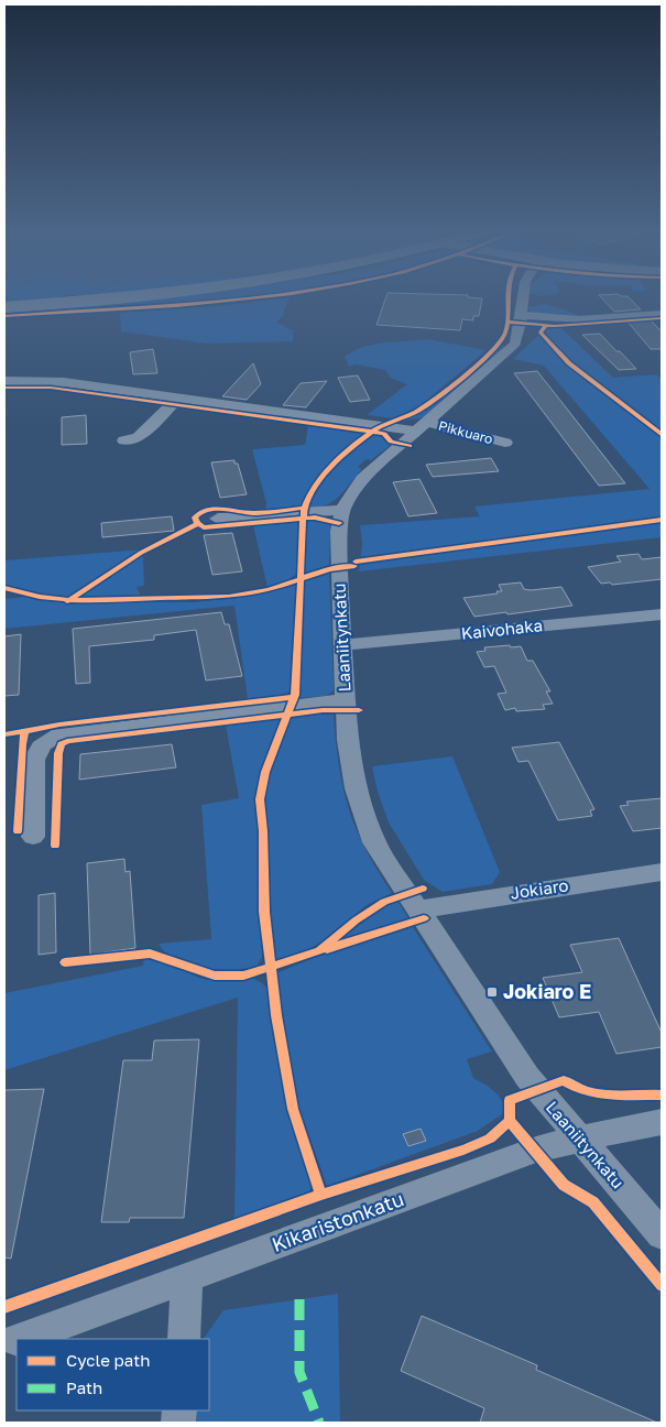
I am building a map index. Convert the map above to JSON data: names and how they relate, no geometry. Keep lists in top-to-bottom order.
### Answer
{
  "streets": {
    "street": [
      "Pikkuaro",
      "Kaivohaka",
      "Laaniitynkatu",
      "Jokiaro",
      "Kikaristonkatu"
    ]
  },
  "crossings": [
    ["Pikkuaro", "Laaniitynkatu"],
    ["Kaivohaka", "Laaniitynkatu"],
    ["Laaniitynkatu", "Jokiaro"],
    ["Laaniitynkatu", "Kikaristonkatu"]
  ],
  "places": {
    "transit": ["Jokiaro E"]
  },
  "legend": ["Cycle path", "Path"]
}
